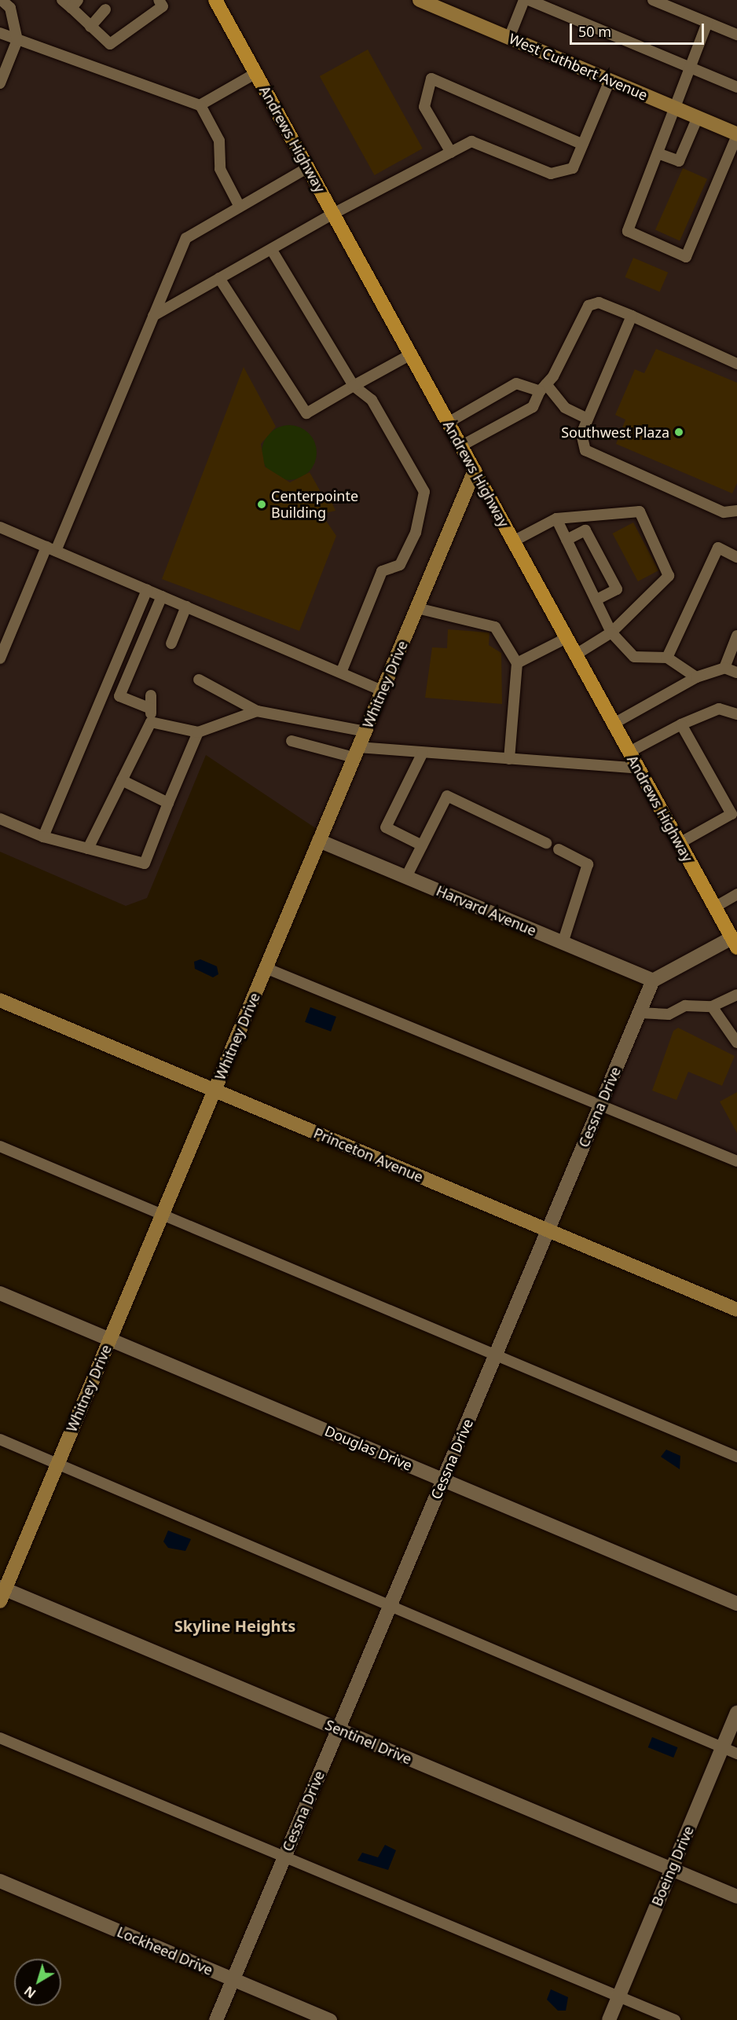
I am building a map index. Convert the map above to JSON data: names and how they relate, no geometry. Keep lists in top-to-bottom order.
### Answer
{
  "streets": {
    "main road": ["Andrews Highway"],
    "street": [
      "West Cuthbert Avenue",
      "Whitney Drive",
      "Harvard Avenue",
      "Cessna Drive",
      "Princeton Avenue",
      "Douglas Drive",
      "Sentinel Drive",
      "Boeing Drive",
      "Lockheed Drive"
    ]
  },
  "crossings": [
    ["Andrews Highway", "Whitney Drive"],
    ["Whitney Drive", "Harvard Avenue"],
    ["Whitney Drive", "Princeton Avenue"],
    ["Whitney Drive", "Douglas Drive"],
    ["Whitney Drive", "Sentinel Drive"],
    ["Harvard Avenue", "Cessna Drive"],
    ["Cessna Drive", "Princeton Avenue"],
    ["Cessna Drive", "Douglas Drive"],
    ["Cessna Drive", "Sentinel Drive"],
    ["Cessna Drive", "Lockheed Drive"],
    ["Sentinel Drive", "Boeing Drive"]
  ],
  "districts": ["Skyline Heights"],
  "places": ["Southwest Plaza", "Centerpointe Building"],
  "scale_bar": "50 m",
  "north": "bottom left"
}
